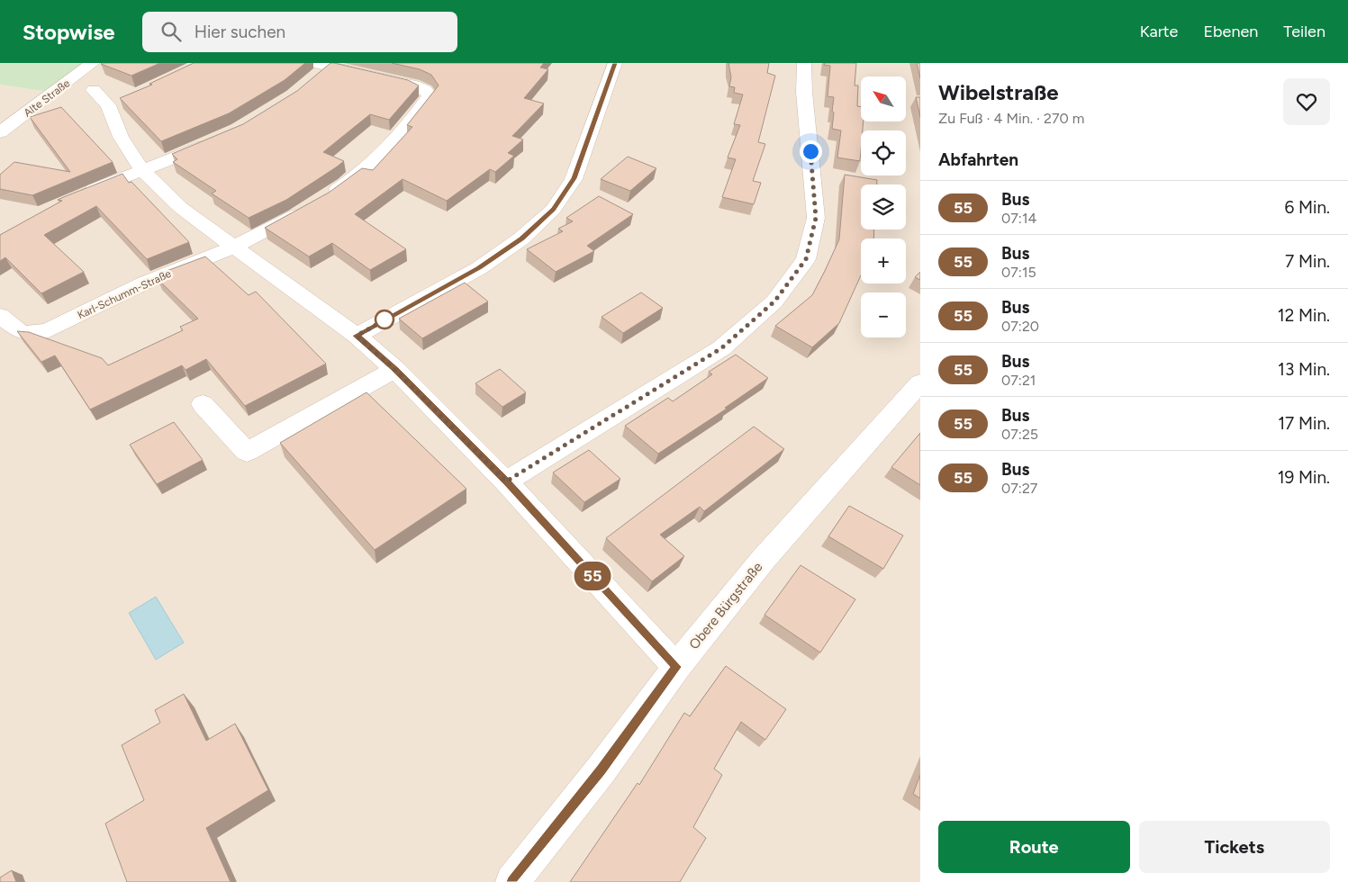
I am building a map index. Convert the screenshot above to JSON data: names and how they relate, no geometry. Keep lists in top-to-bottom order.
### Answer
{
  "streets": {
    "street": ["Alte Straße", "Karl-Schumm-Straße", "Obere Bürgstraße"]
  },
  "lines": ["bus line 55"],
  "north": "top left",
  "page": {
    "header": "Stopwise",
    "search": "Hier suchen",
    "nav": ["Karte", "Ebenen", "Teilen"],
    "on_map": "55",
    "heading": [
      ["Wibelstraße", "Zu Fuß · 4 Min. · 270 m"],
      "Abfahrten"
    ],
    "map_buttons": ["+", "−"],
    "list": [
      {
        "mark": "55",
        "name": "Bus",
        "note": "07:14",
        "value": "6 Min."
      },
      {
        "mark": "55",
        "name": "Bus",
        "note": "07:15",
        "value": "7 Min."
      },
      {
        "mark": "55",
        "name": "Bus",
        "note": "07:20",
        "value": "12 Min."
      },
      {
        "mark": "55",
        "name": "Bus",
        "note": "07:21",
        "value": "13 Min."
      },
      {
        "mark": "55",
        "name": "Bus",
        "note": "07:25",
        "value": "17 Min."
      },
      {
        "mark": "55",
        "name": "Bus",
        "note": "07:27",
        "value": "19 Min."
      }
    ],
    "buttons": ["Route", "Tickets"]
  }
}
